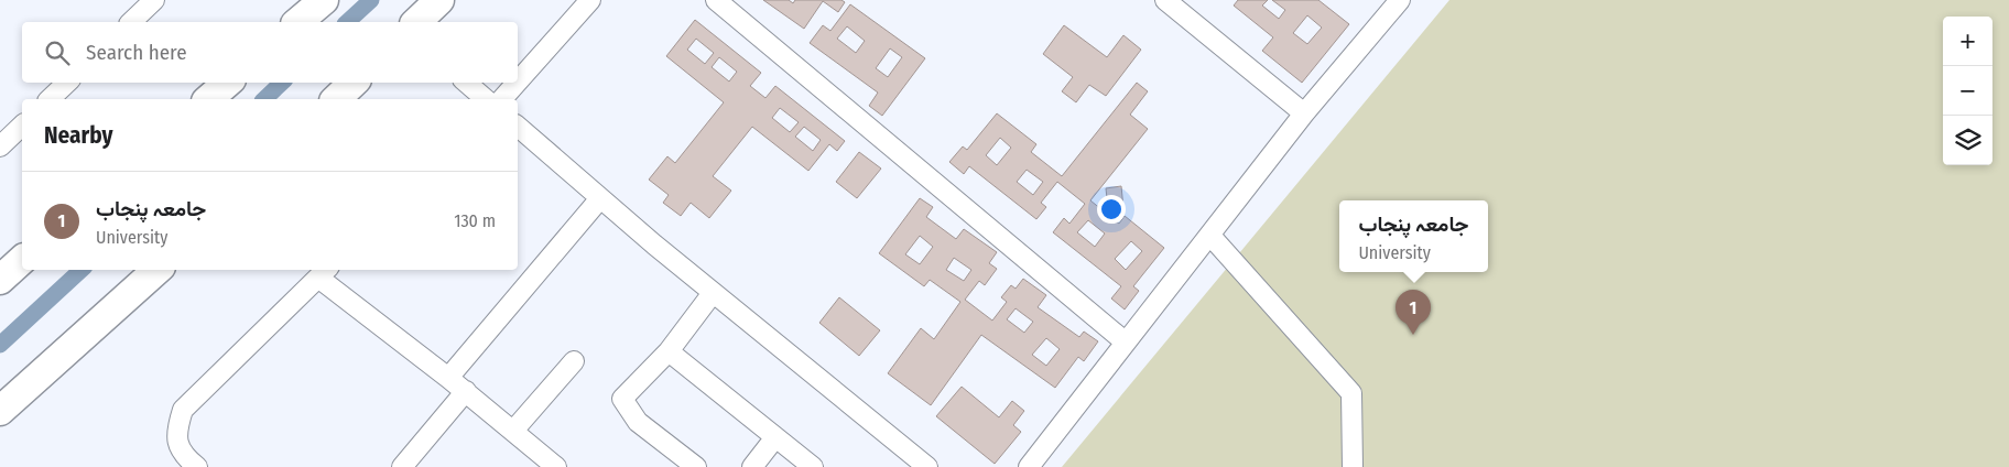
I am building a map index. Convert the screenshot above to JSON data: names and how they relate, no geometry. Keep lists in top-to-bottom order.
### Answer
{
  "page": {
    "map_buttons": ["+", "−"],
    "search": "Search here",
    "heading": "Nearby",
    "list": [
      {
        "mark": "1",
        "name": "جامعہ پنجاب",
        "note": "University",
        "value": "130 m"
      }
    ],
    "popup": ["جامعہ پنجاب", "University"],
    "pins": "1"
  }
}
